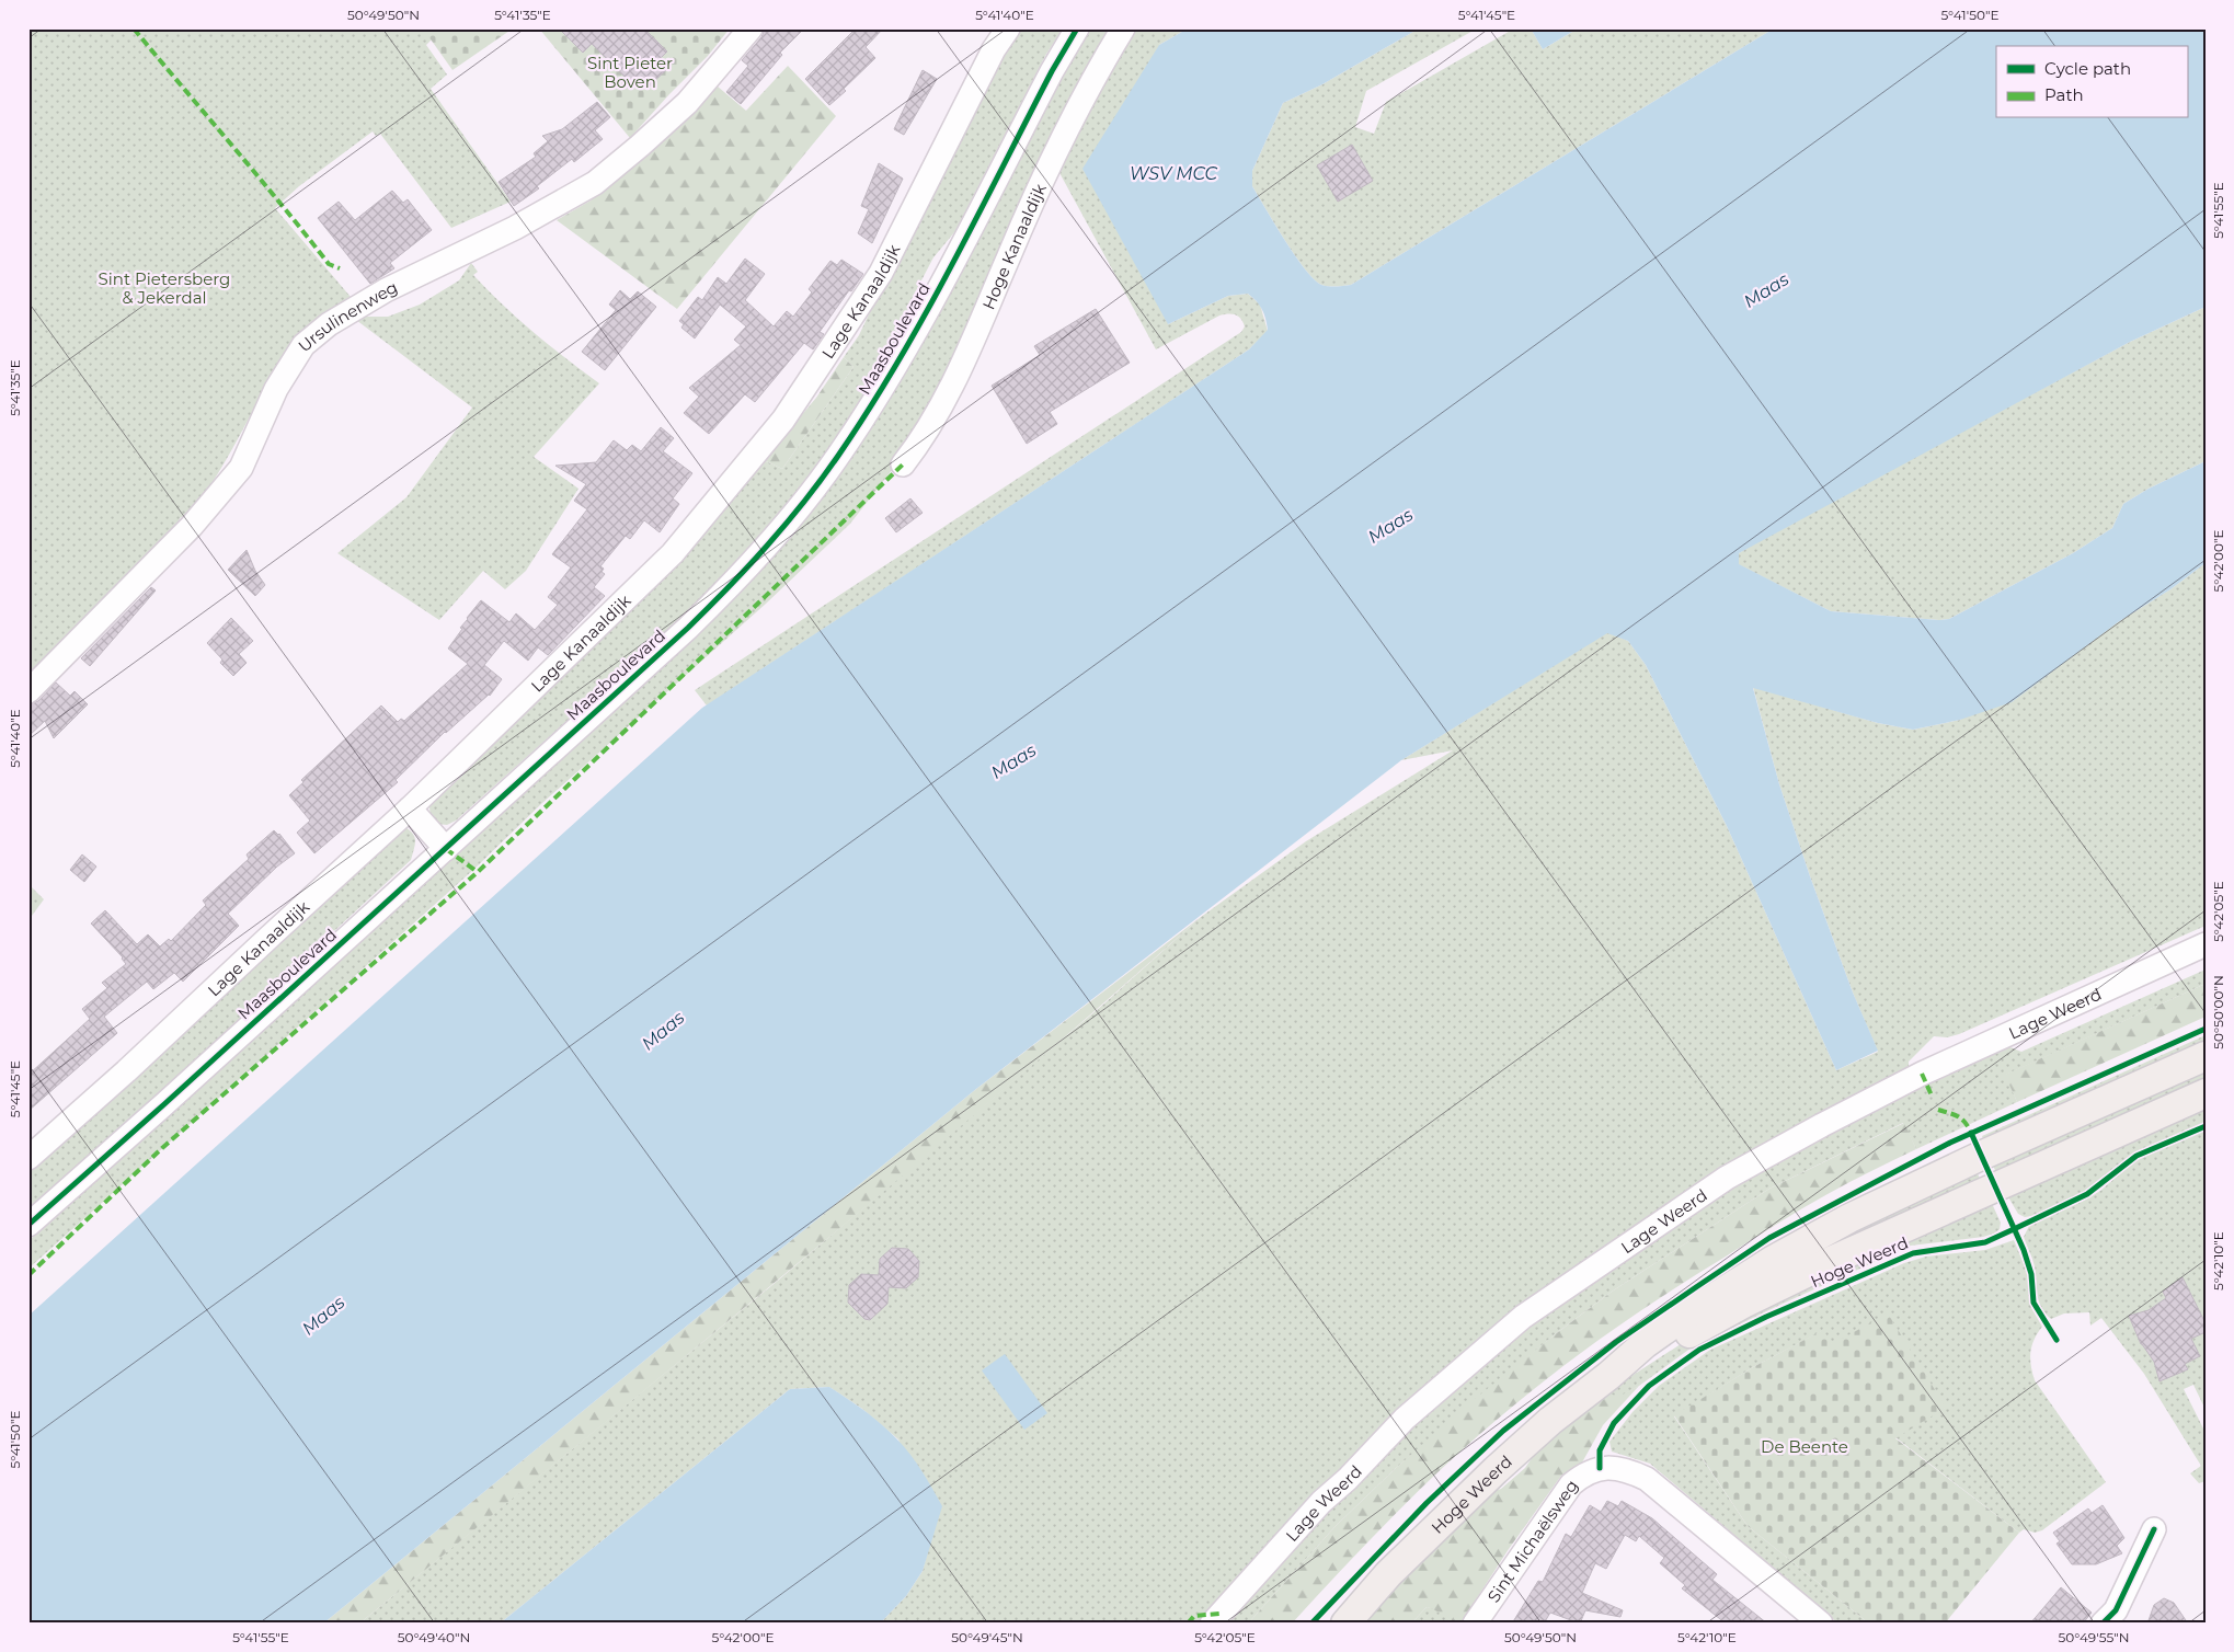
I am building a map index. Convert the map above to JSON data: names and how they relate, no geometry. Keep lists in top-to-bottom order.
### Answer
{
  "streets": {
    "main road": ["Hoge Weerd"],
    "street": [
      "Hoge Kanaaldijk",
      "Lage Kanaaldijk",
      "Ursulinenweg",
      "Maasboulevard",
      "Lage Weerd",
      "Sint Michaëlsweg"
    ]
  },
  "water": ["WSV MCC", "Maas"],
  "parks": ["Sint Pieter Boven", "Sint Pietersberg & Jekerdal", "De Beente"],
  "legend": ["Cycle path", "Path"],
  "coordinates": [
    "50°49'50\"N",
    "5°41'35\"E",
    "5°41'40\"E",
    "5°41'45\"E",
    "5°41'50\"E",
    "5°41'55\"E",
    "5°42'00\"E",
    "5°42'05\"E",
    "50°50'00\"N",
    "5°42'10\"E",
    "50°49'40\"N",
    "50°49'45\"N",
    "50°49'55\"N"
  ]
}
